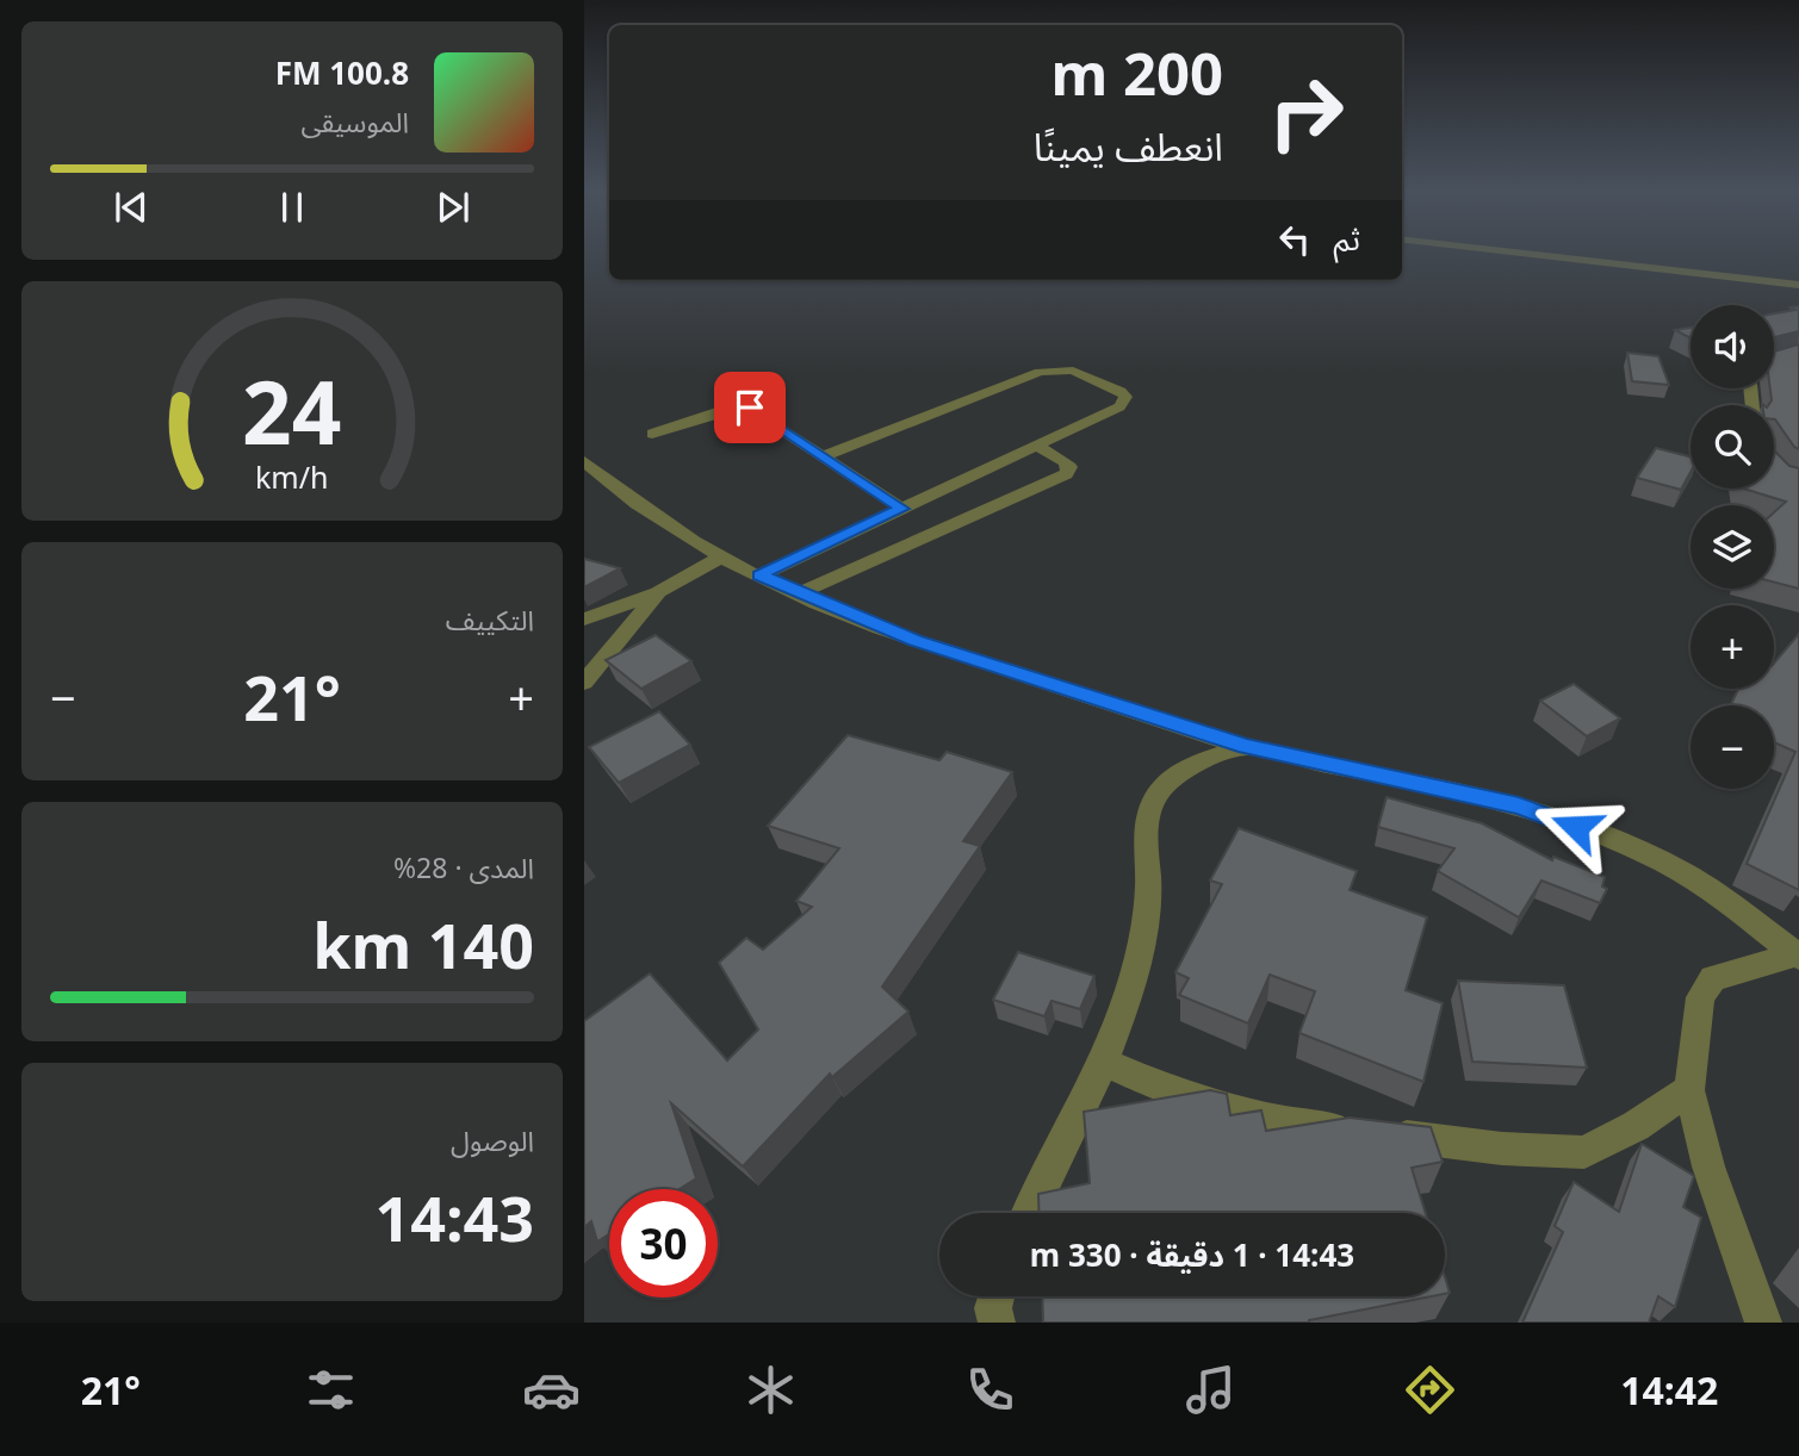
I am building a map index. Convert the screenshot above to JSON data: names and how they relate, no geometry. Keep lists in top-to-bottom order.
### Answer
{
  "page": {
    "turn": ["200 m", "انعطف يمينًا"],
    "song": ["100.8 FM", "الموسيقى"],
    "then": "ثم",
    "map_buttons": ["+", "−"],
    "tile": [
      "التكييف",
      ["المدى · 28%", "140 km"],
      ["الوصول", "14:43"]
    ],
    "heat": ["−", "21°", "+"],
    "limit": "30",
    "trip": "14:43 · 1 دقيقة · 330 m",
    "tabs": ["14:42", "21°"],
    "gauge": ["24", "km/h"]
  }
}
